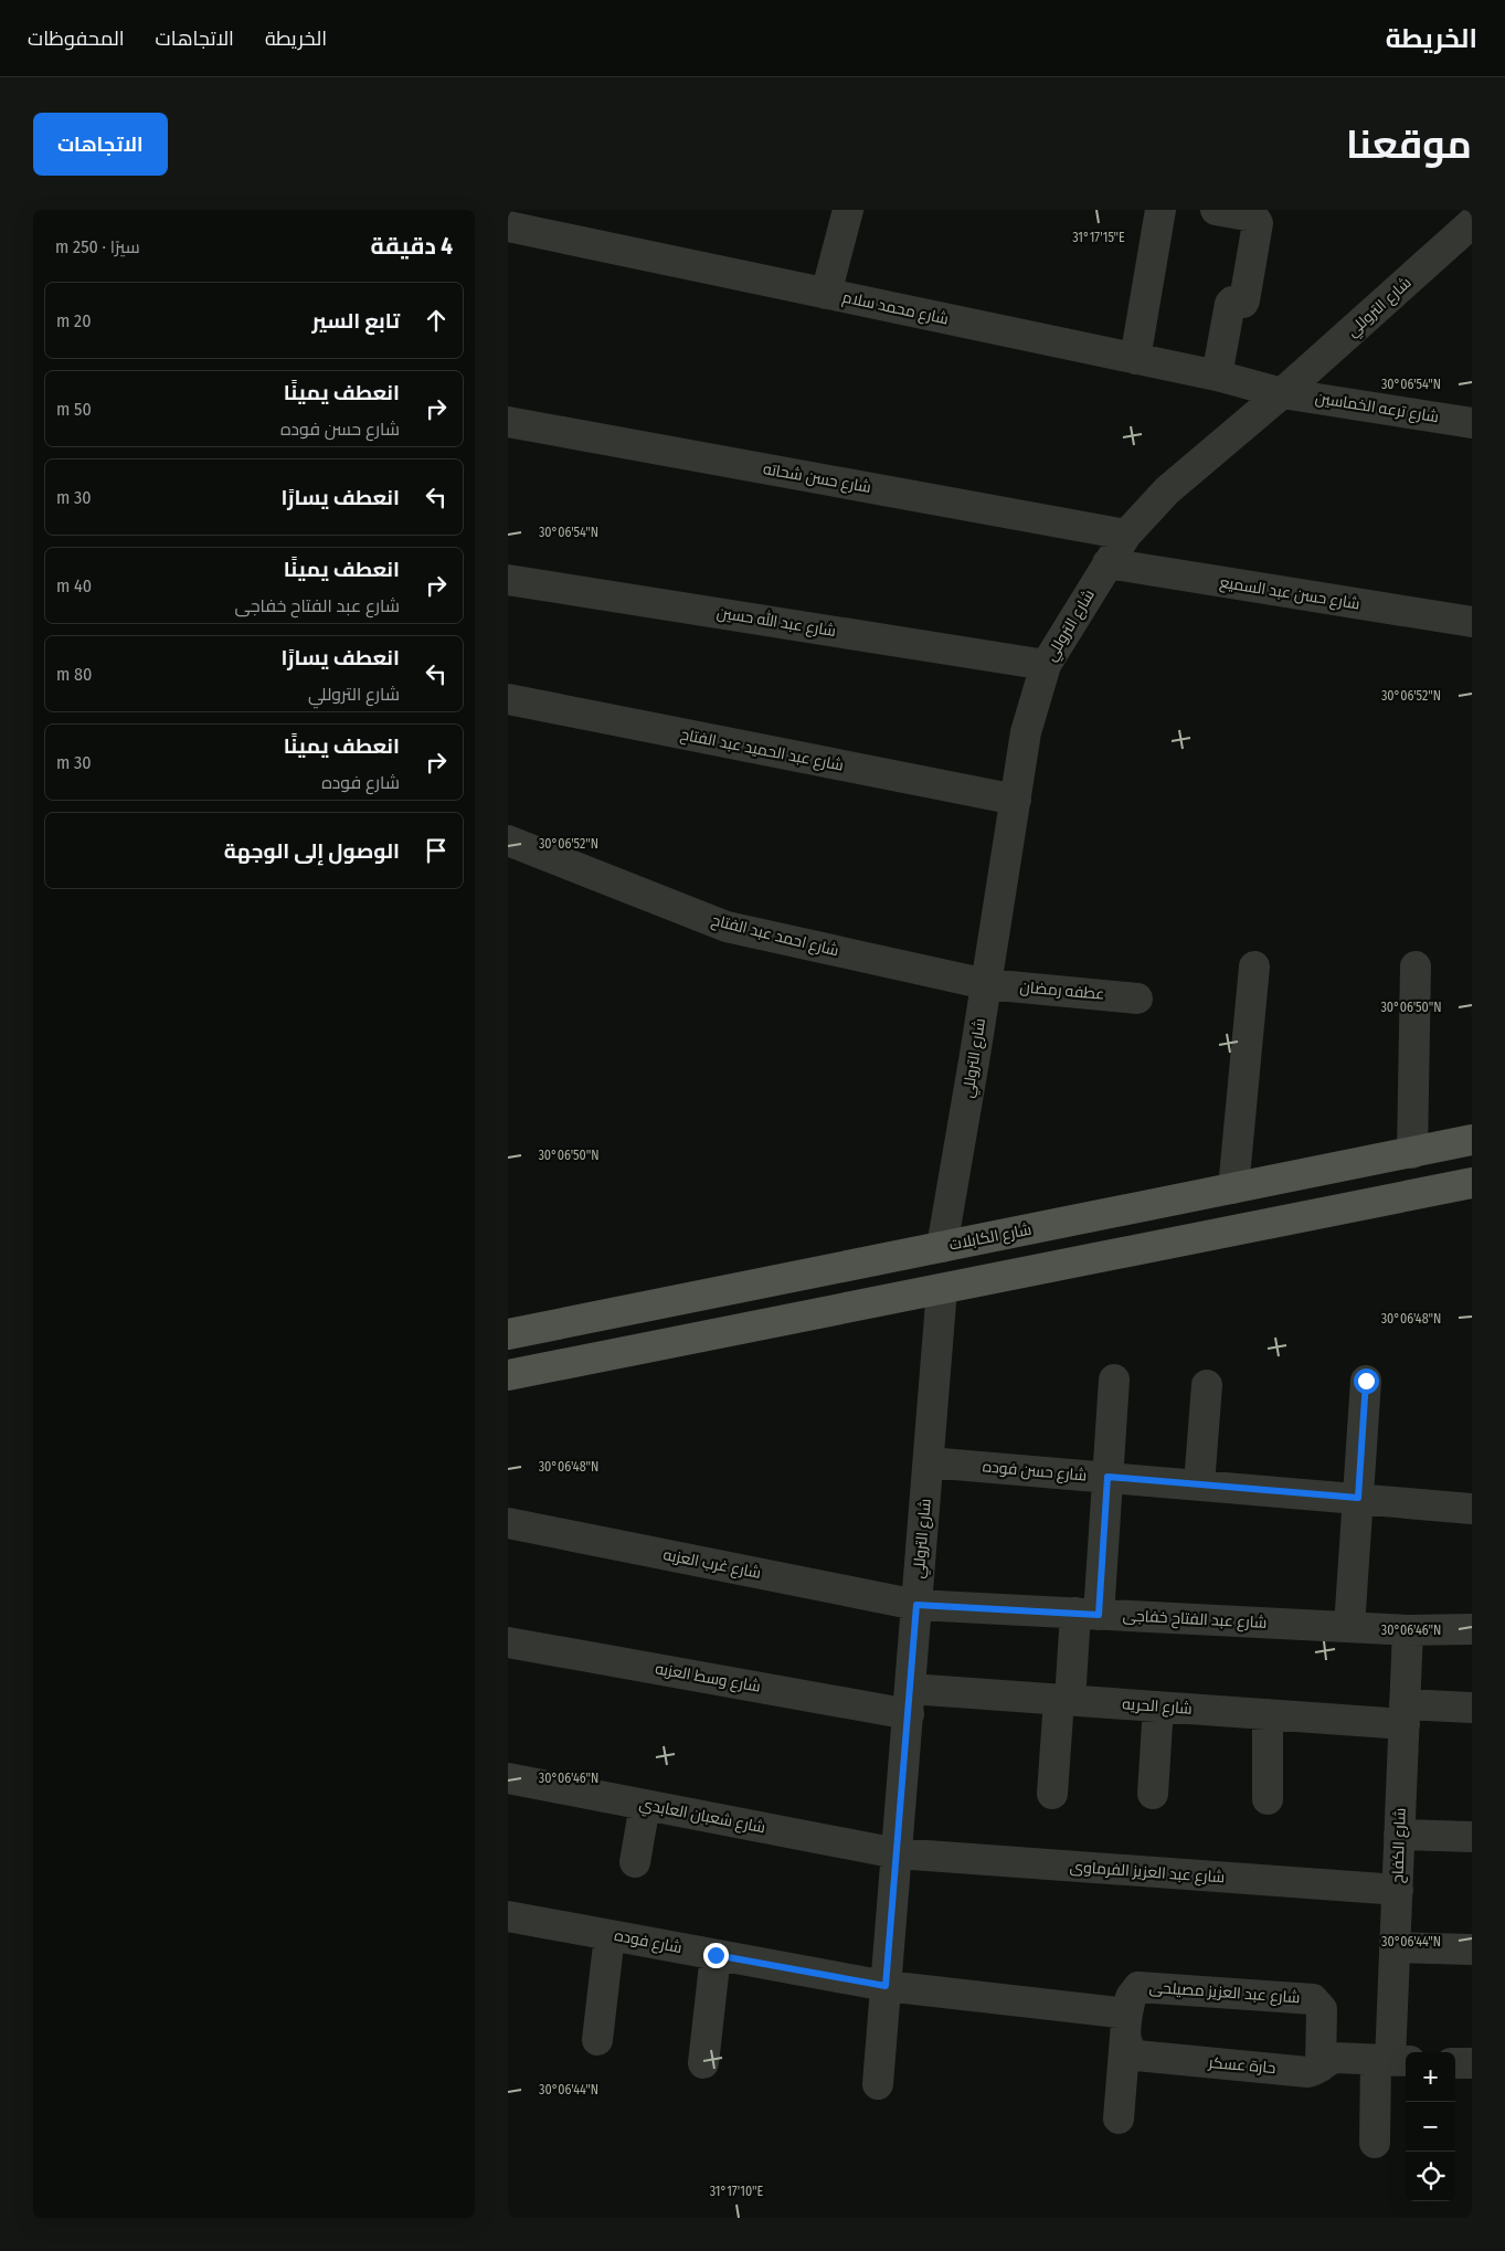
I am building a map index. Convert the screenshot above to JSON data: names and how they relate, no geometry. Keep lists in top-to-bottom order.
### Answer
{
  "streets": {
    "main road": ["شارع الكابلات"],
    "street": [
      "شارع التروللي",
      "شارع محمد سلام",
      "شارع ترعه الخماسين",
      "شارع حسن شحاته",
      "شارع حسن عبد السميع",
      "شارع عبد الله حسين",
      "شارع عبد الحميد عبد الفتاح",
      "شارع احمد عبد الفتاح",
      "عطفه رمضان",
      "شارع حسن فوده",
      "شارع غرب العزبه",
      "شارع عبد الفتاح خفاجى",
      "شارع وسط العزبه",
      "شارع الحريه",
      "شارع شعبان العابدي",
      "شارع الكفاح",
      "شارع عبد العزيز الفرماوى",
      "شارع فوده",
      "شارع عبد العزيز مصيلحى",
      "حارة عسكر"
    ]
  },
  "crossings": [
    ["شارع التروللي", "شارع محمد سلام"],
    ["شارع التروللي", "شارع ترعه الخماسين"],
    ["شارع التروللي", "شارع حسن شحاته"],
    ["شارع التروللي", "شارع حسن عبد السميع"],
    ["شارع التروللي", "شارع عبد الله حسين"],
    ["شارع التروللي", "شارع عبد الحميد عبد الفتاح"],
    ["شارع التروللي", "شارع احمد عبد الفتاح"],
    ["شارع التروللي", "عطفه رمضان"],
    ["شارع التروللي", "شارع الكابلات"],
    ["شارع التروللي", "شارع حسن فوده"],
    ["شارع التروللي", "شارع غرب العزبه"],
    ["شارع التروللي", "شارع عبد الفتاح خفاجى"],
    ["شارع التروللي", "شارع وسط العزبه"],
    ["شارع التروللي", "شارع الحريه"],
    ["شارع التروللي", "شارع شعبان العابدي"],
    ["شارع التروللي", "شارع عبد العزيز الفرماوى"],
    ["شارع التروللي", "شارع فوده"],
    ["شارع محمد سلام", "شارع ترعه الخماسين"],
    ["شارع احمد عبد الفتاح", "عطفه رمضان"],
    ["شارع غرب العزبه", "شارع عبد الفتاح خفاجى"],
    ["شارع عبد الفتاح خفاجى", "شارع الكفاح"],
    ["شارع وسط العزبه", "شارع الحريه"],
    ["شارع الحريه", "شارع الكفاح"],
    ["شارع شعبان العابدي", "شارع عبد العزيز الفرماوى"],
    ["شارع الكفاح", "شارع عبد العزيز الفرماوى"],
    ["شارع الكفاح", "حارة عسكر"],
    ["شارع عبد العزيز مصيلحى", "حارة عسكر"]
  ],
  "page": {
    "header": "الخريطة",
    "nav": ["الخريطة", "الاتجاهات", "المحفوظات"],
    "title": "موقعنا",
    "buttons": "الاتجاهات",
    "heading": ["4 دقيقة", "سيرًا · 250 m"],
    "list": [
      ["تابع السير", "20 m"],
      ["انعطف يمينًا", "شارع حسن فوده", "50 m"],
      ["انعطف يسارًا", "30 m"],
      ["انعطف يمينًا", "شارع عبد الفتاح خفاجى", "40 m"],
      ["انعطف يسارًا", "شارع التروللي", "80 m"],
      ["انعطف يمينًا", "شارع فوده", "30 m"],
      "الوصول إلى الوجهة"
    ],
    "map_buttons": ["+", "−"]
  },
  "coordinates": [
    "31°17'15\"E",
    "30°06'54\"N",
    "30°06'52\"N",
    "30°06'50\"N",
    "30°06'48\"N",
    "30°06'46\"N",
    "30°06'44\"N",
    "31°17'10\"E"
  ]
}
